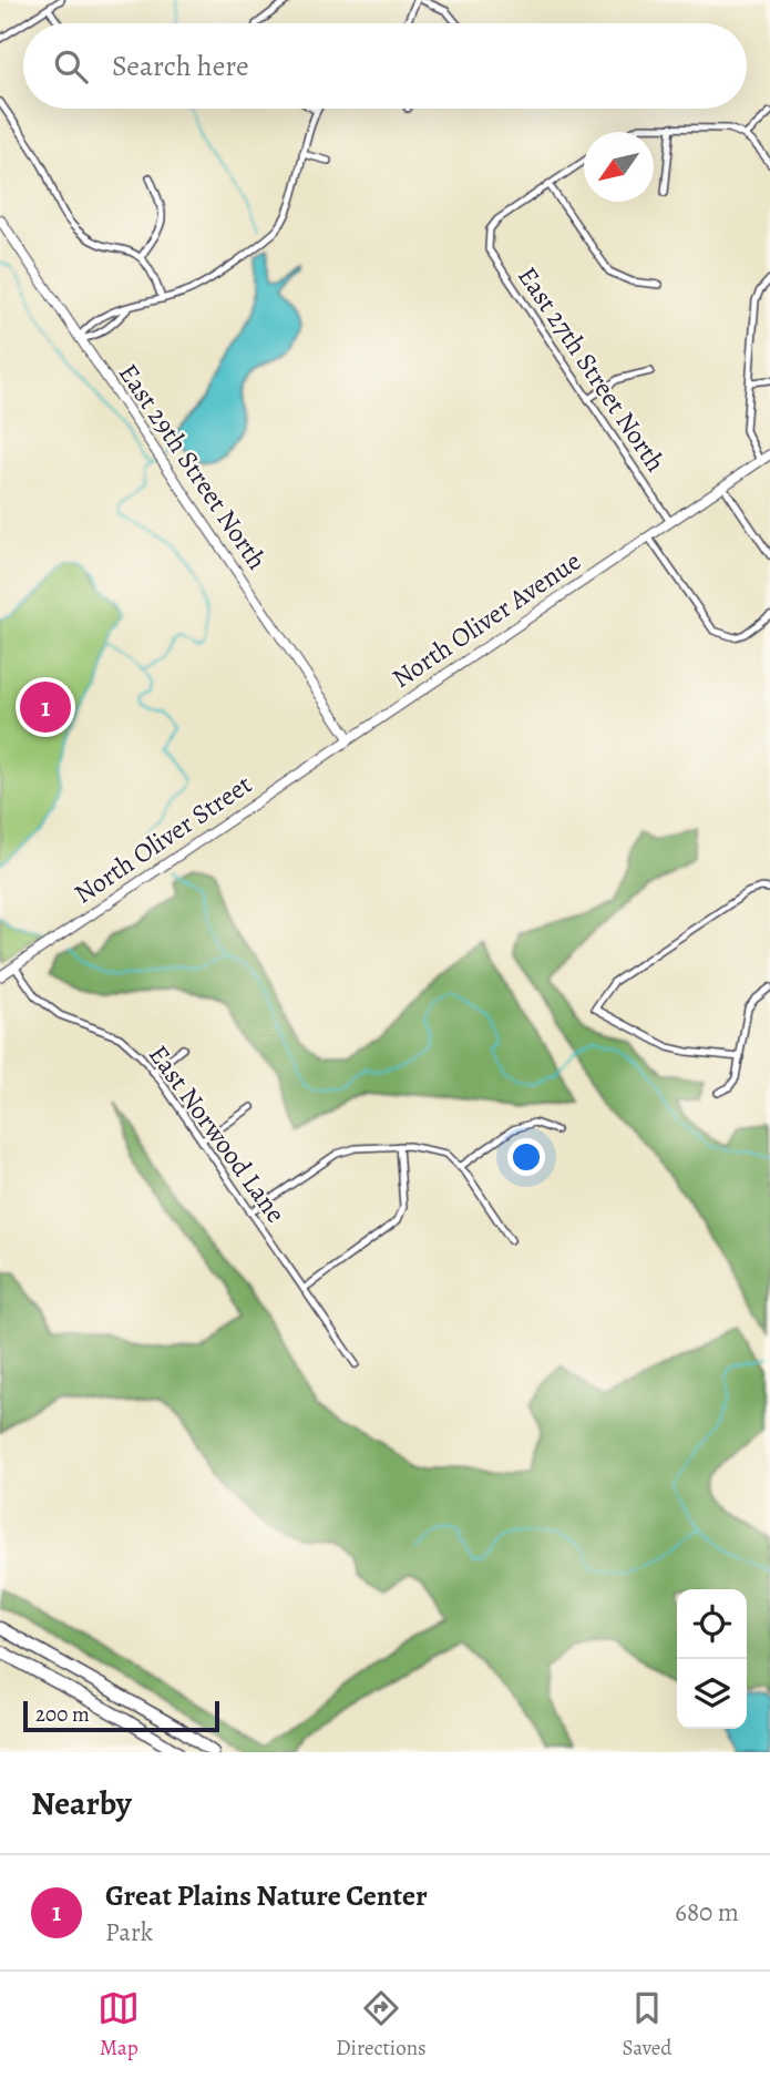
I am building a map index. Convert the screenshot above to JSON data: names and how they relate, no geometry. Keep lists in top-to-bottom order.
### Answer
{
  "streets": {
    "main road": ["East 29th Street North", "North Oliver Avenue", "North Oliver Street"],
    "street": ["East 27th Street North", "East Norwood Lane"]
  },
  "crossings": [
    ["East 29th Street North", "North Oliver Avenue"],
    ["East 29th Street North", "North Oliver Street"],
    ["North Oliver Avenue", "North Oliver Street"],
    ["North Oliver Street", "East Norwood Lane"]
  ],
  "scale_bar": "200 m",
  "north": "bottom left",
  "page": {
    "search": "Search here",
    "pins": "1",
    "scale": "200 m",
    "heading": "Nearby",
    "list": [
      {
        "mark": "1",
        "name": "Great Plains Nature Center",
        "note": "Park",
        "value": "680 m"
      }
    ],
    "nav": ["Map", "Directions", "Saved"]
  }
}
